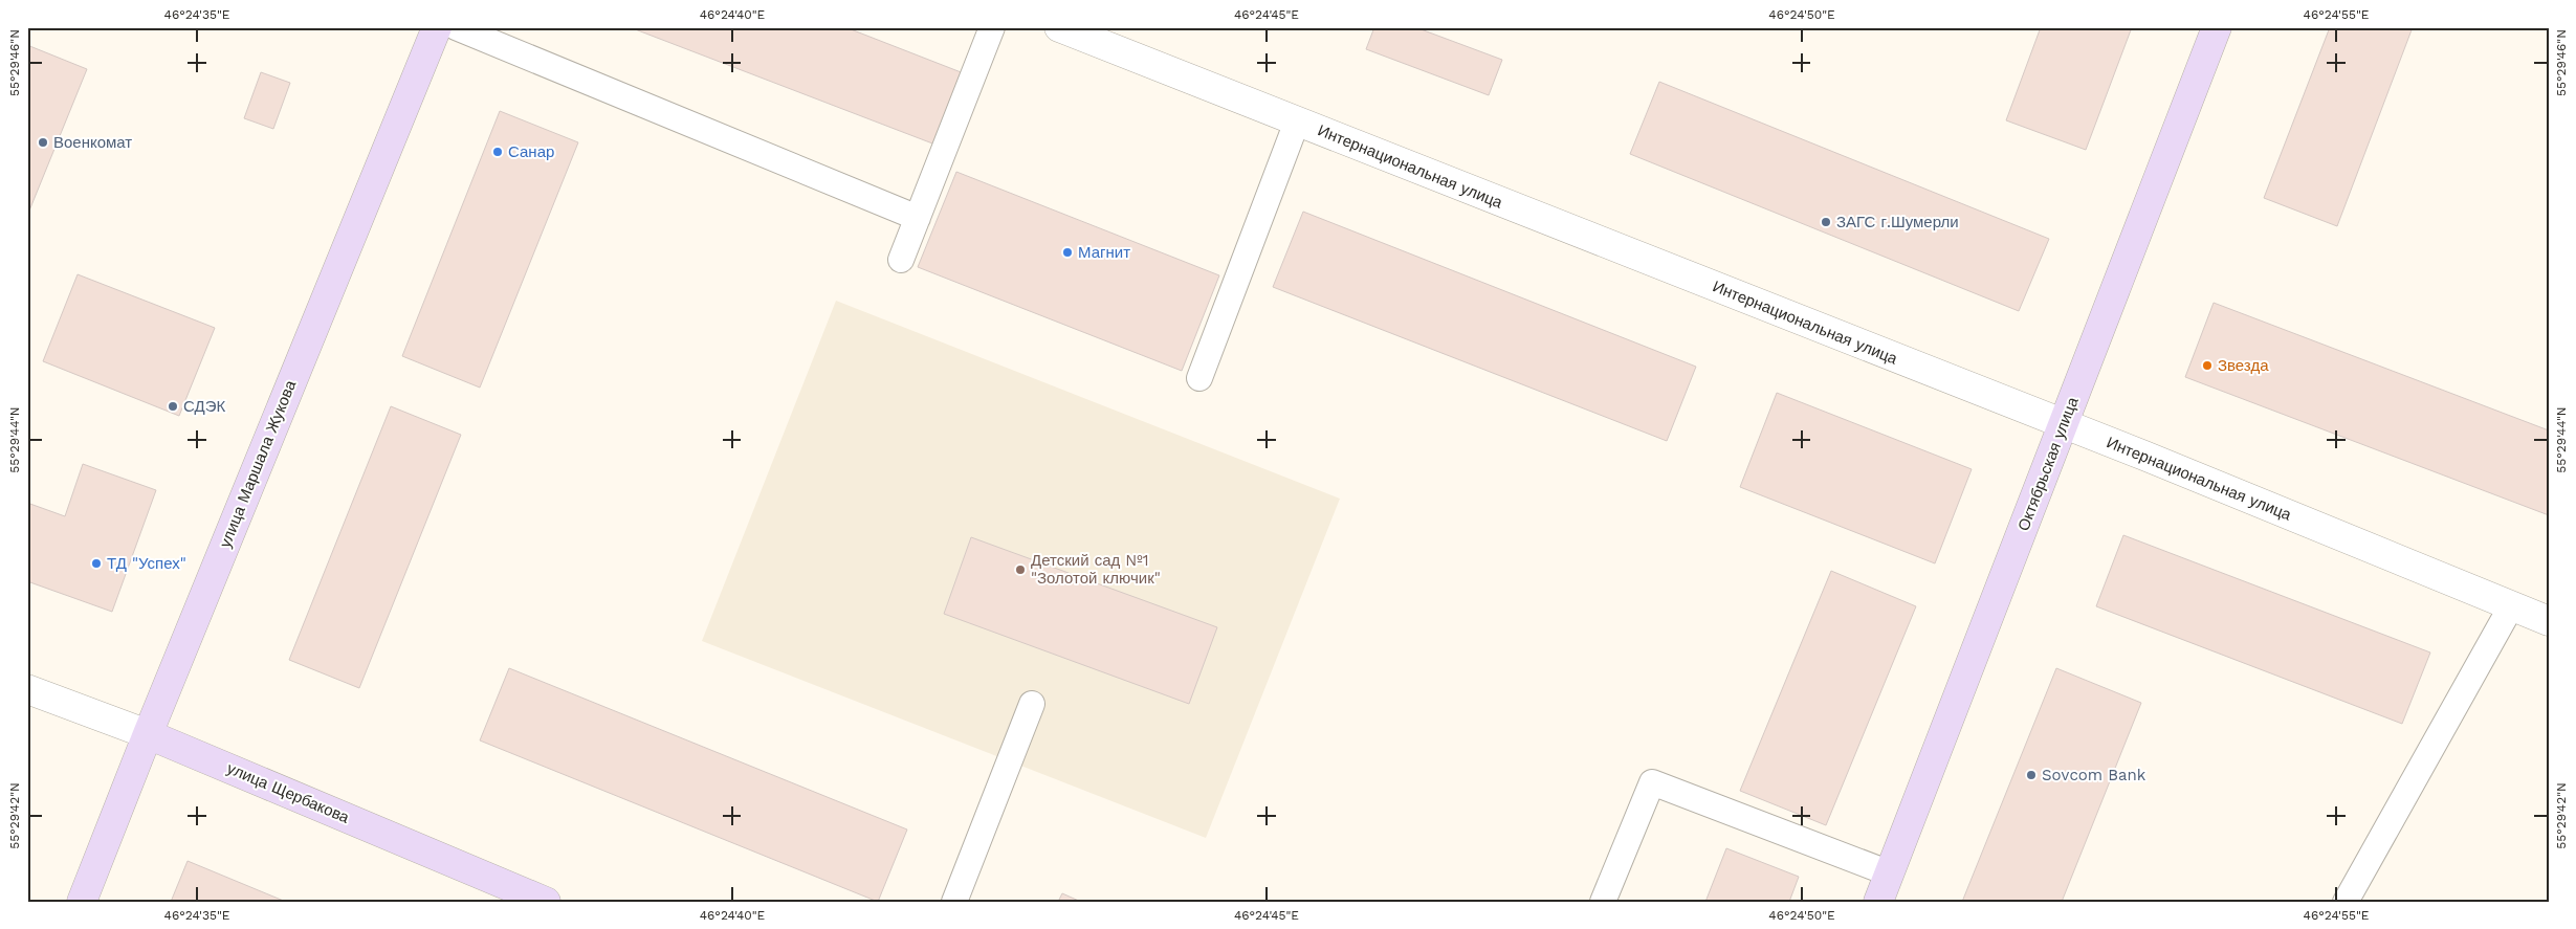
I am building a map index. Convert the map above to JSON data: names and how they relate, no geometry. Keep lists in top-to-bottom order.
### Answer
{
  "streets": {
    "main road": ["улица Маршала Жукова", "Октябрьская улица", "улица Щербакова"],
    "street": ["Интернациональная улица"]
  },
  "crossings": [
    ["Интернациональная улица", "Октябрьская улица"],
    ["улица Маршала Жукова", "улица Щербакова"]
  ],
  "places": [
    "Военкомат",
    "Санар",
    "ЗАГС г.Шумерли",
    "Магнит",
    "Звезда",
    "СДЭК",
    "ТД \"Успех\"",
    "Детский сад №1 \"Золотой ключик\"",
    "Sovcom Bank"
  ],
  "coordinates": [
    "46°24'35\"E",
    "46°24'40\"E",
    "46°24'45\"E",
    "46°24'50\"E",
    "46°24'55\"E",
    "55°29'46\"N",
    "55°29'44\"N",
    "55°29'42\"N"
  ]
}
